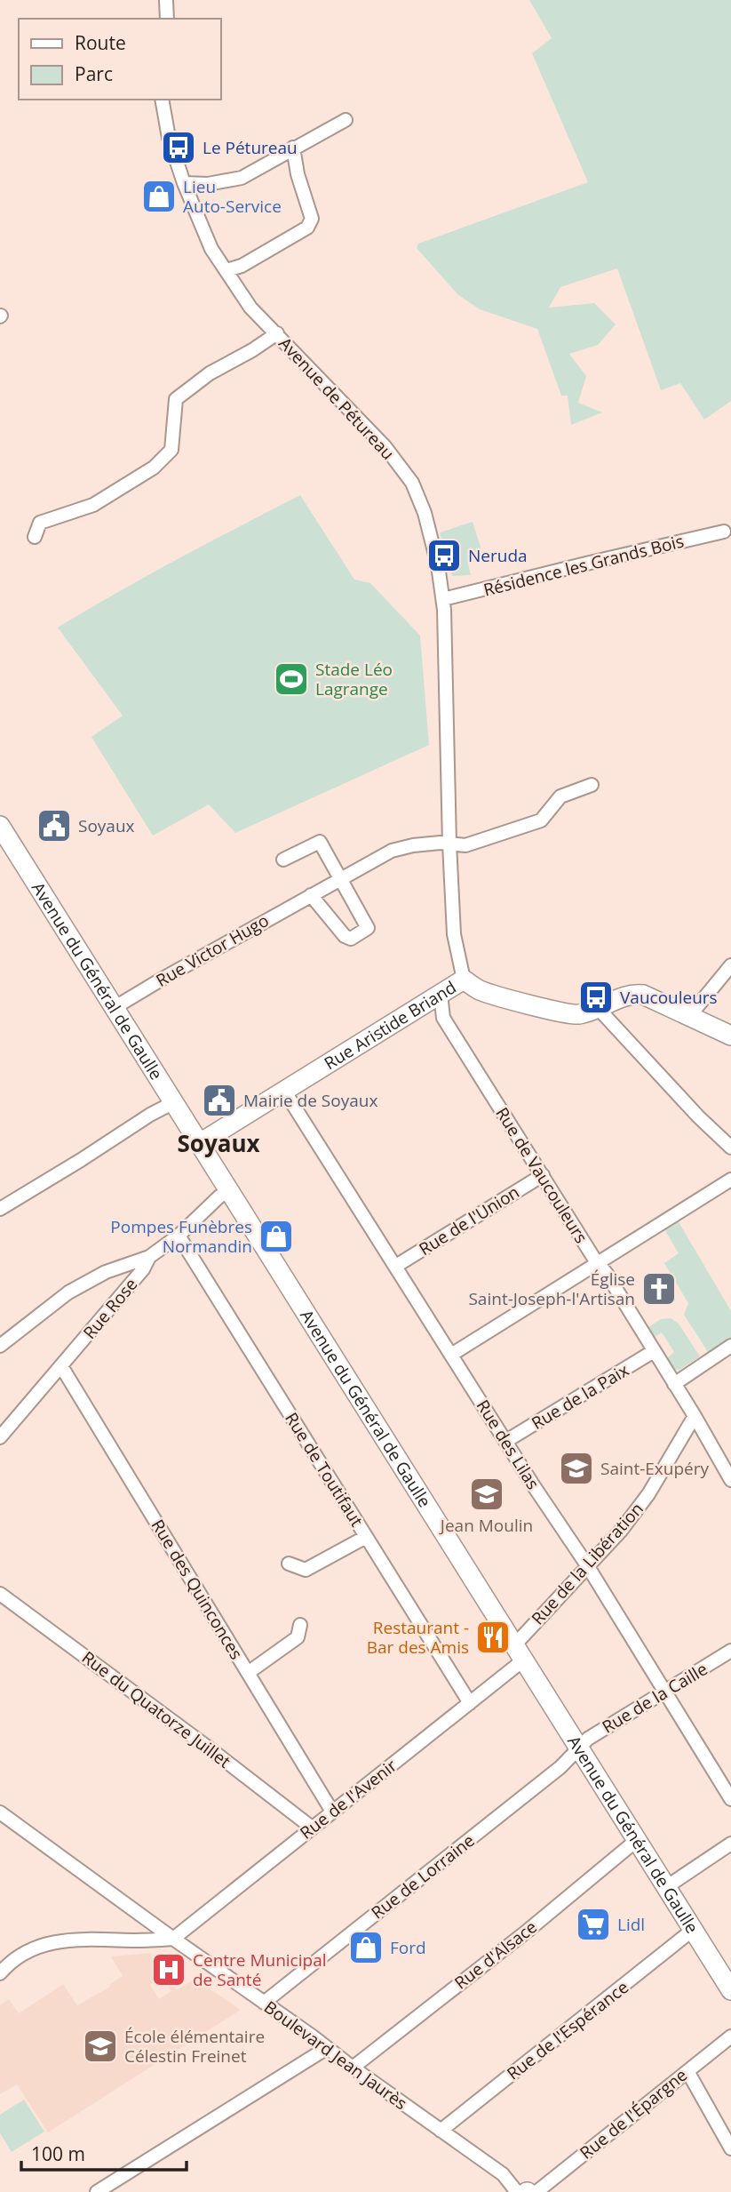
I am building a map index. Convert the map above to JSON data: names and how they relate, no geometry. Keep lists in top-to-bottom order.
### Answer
{
  "streets": {
    "main road": ["Avenue du Général de Gaulle", "Rue Aristide Briand"],
    "street": [
      "Avenue de Pétureau",
      "Résidence les Grands Bois",
      "Rue Victor Hugo",
      "Rue de Vaucouleurs",
      "Rue de l'Union",
      "Rue Rose",
      "Rue de la Paix",
      "Rue des Lilas",
      "Rue de Toutifaut",
      "Rue de la Libération",
      "Rue des Quinconces",
      "Rue de la Caille",
      "Rue du Quatorze Juillet",
      "Rue de l'Avenir",
      "Rue de Lorraine",
      "Rue d'Alsace",
      "Rue de l'Espérance",
      "Boulevard Jean Jaurès",
      "Rue de l'Épargne"
    ]
  },
  "crossings": [
    ["Avenue de Pétureau", "Résidence les Grands Bois"],
    ["Avenue de Pétureau", "Rue Victor Hugo"],
    ["Avenue de Pétureau", "Rue Aristide Briand"],
    ["Rue Victor Hugo", "Avenue du Général de Gaulle"],
    ["Avenue du Général de Gaulle", "Rue Aristide Briand"],
    ["Avenue du Général de Gaulle", "Rue Rose"],
    ["Avenue du Général de Gaulle", "Rue de la Libération"],
    ["Avenue du Général de Gaulle", "Rue de la Caille"],
    ["Avenue du Général de Gaulle", "Rue de l'Avenir"],
    ["Avenue du Général de Gaulle", "Rue de Lorraine"],
    ["Avenue du Général de Gaulle", "Rue d'Alsace"],
    ["Avenue du Général de Gaulle", "Rue de l'Espérance"],
    ["Rue Aristide Briand", "Rue de Vaucouleurs"],
    ["Rue Aristide Briand", "Rue des Lilas"],
    ["Rue de Vaucouleurs", "Rue de l'Union"],
    ["Rue de Vaucouleurs", "Rue de la Paix"],
    ["Rue de Vaucouleurs", "Rue de la Libération"],
    ["Rue de l'Union", "Rue des Lilas"],
    ["Rue Rose", "Rue de Toutifaut"],
    ["Rue Rose", "Rue des Quinconces"],
    ["Rue de la Paix", "Rue des Lilas"],
    ["Rue des Lilas", "Rue de la Libération"],
    ["Rue des Lilas", "Rue de la Caille"],
    ["Rue de Toutifaut", "Rue de l'Avenir"],
    ["Rue de la Libération", "Rue de l'Avenir"],
    ["Rue des Quinconces", "Rue de l'Avenir"],
    ["Rue de la Caille", "Rue de Lorraine"],
    ["Rue du Quatorze Juillet", "Rue de l'Avenir"],
    ["Rue de l'Avenir", "Boulevard Jean Jaurès"],
    ["Rue de Lorraine", "Boulevard Jean Jaurès"],
    ["Rue d'Alsace", "Boulevard Jean Jaurès"],
    ["Rue de l'Espérance", "Boulevard Jean Jaurès"]
  ],
  "districts": ["Soyaux"],
  "places": {
    "bus stop": ["Le Pétureau", "Neruda", "Vaucouleurs"],
    "shop": ["Lieu Auto-Service", "Pompes Funèbres Normandin", "Ford"],
    "sports": ["Stade Léo Lagrange"],
    "public building": ["Soyaux", "Mairie de Soyaux"],
    "church": ["Église Saint-Joseph-l'Artisan"],
    "school or university": ["Saint-Exupéry", "Jean Moulin", "École élémentaire Célestin Freinet"],
    "restaurant": ["Restaurant - Bar des Amis"],
    "supermarket": ["Lidl"],
    "hospital": ["Centre Municipal de Santé"]
  },
  "legend": ["Route", "Parc"],
  "scale_bar": "100 m"
}
